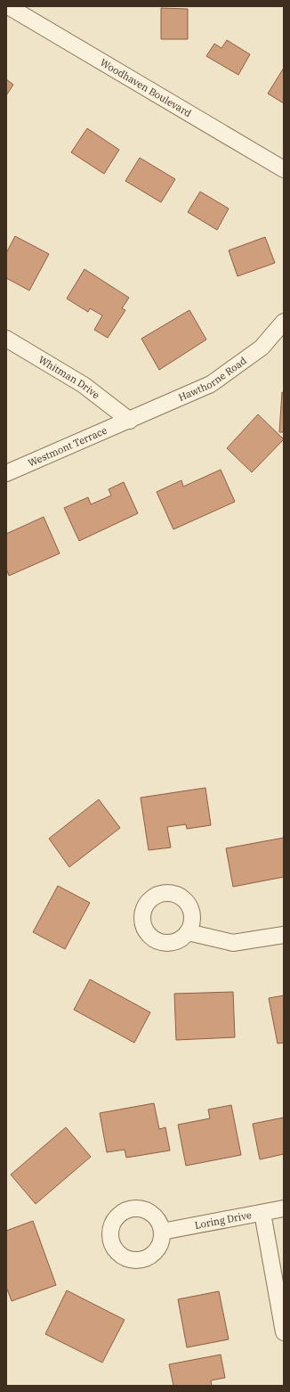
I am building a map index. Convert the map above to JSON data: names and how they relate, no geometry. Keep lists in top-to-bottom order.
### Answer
{
  "streets": {
    "street": [
      "Woodhaven Boulevard",
      "Whitman Drive",
      "Hawthorne Road",
      "Westmont Terrace",
      "Loring Drive"
    ]
  },
  "crossings": [
    ["Whitman Drive", "Hawthorne Road"],
    ["Whitman Drive", "Westmont Terrace"],
    ["Hawthorne Road", "Westmont Terrace"]
  ]
}
